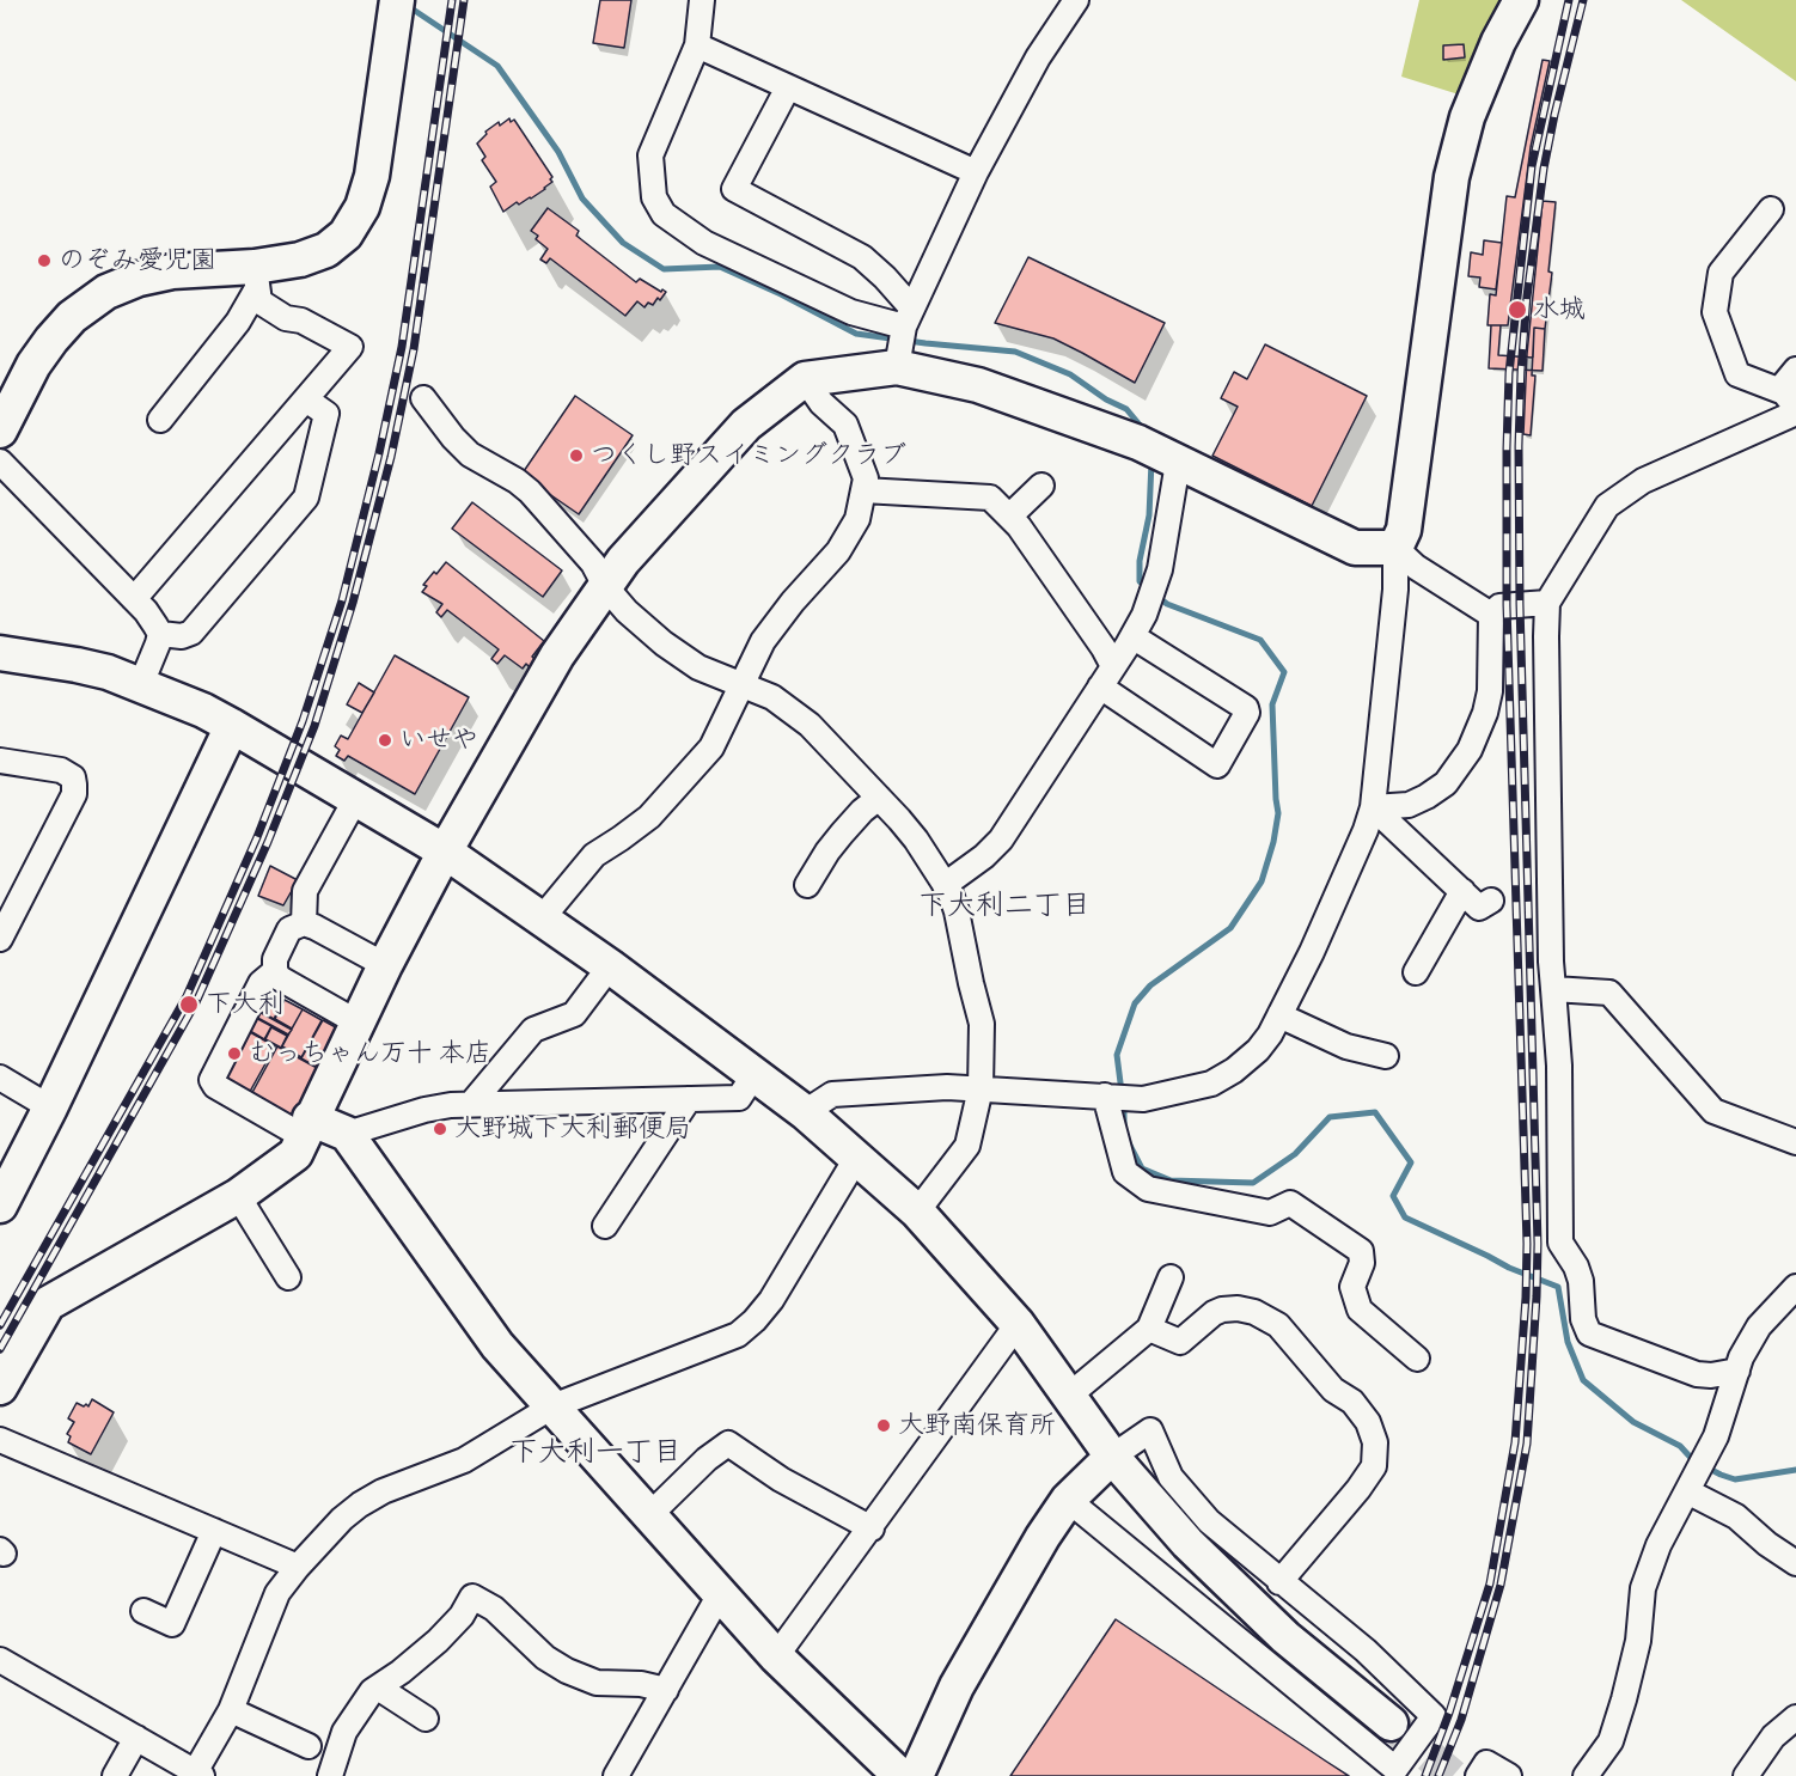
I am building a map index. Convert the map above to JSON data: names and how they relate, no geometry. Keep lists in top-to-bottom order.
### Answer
{
  "districts": ["下大利二丁目", "下大利一丁目"],
  "places": [
    "のぞみ愛児園",
    "水城",
    "つくし野スイミングクラブ",
    "いせや",
    "下大利",
    "むっちゃん万十 本店",
    "大野城下大利郵便局",
    "大野南保育所"
  ]
}
